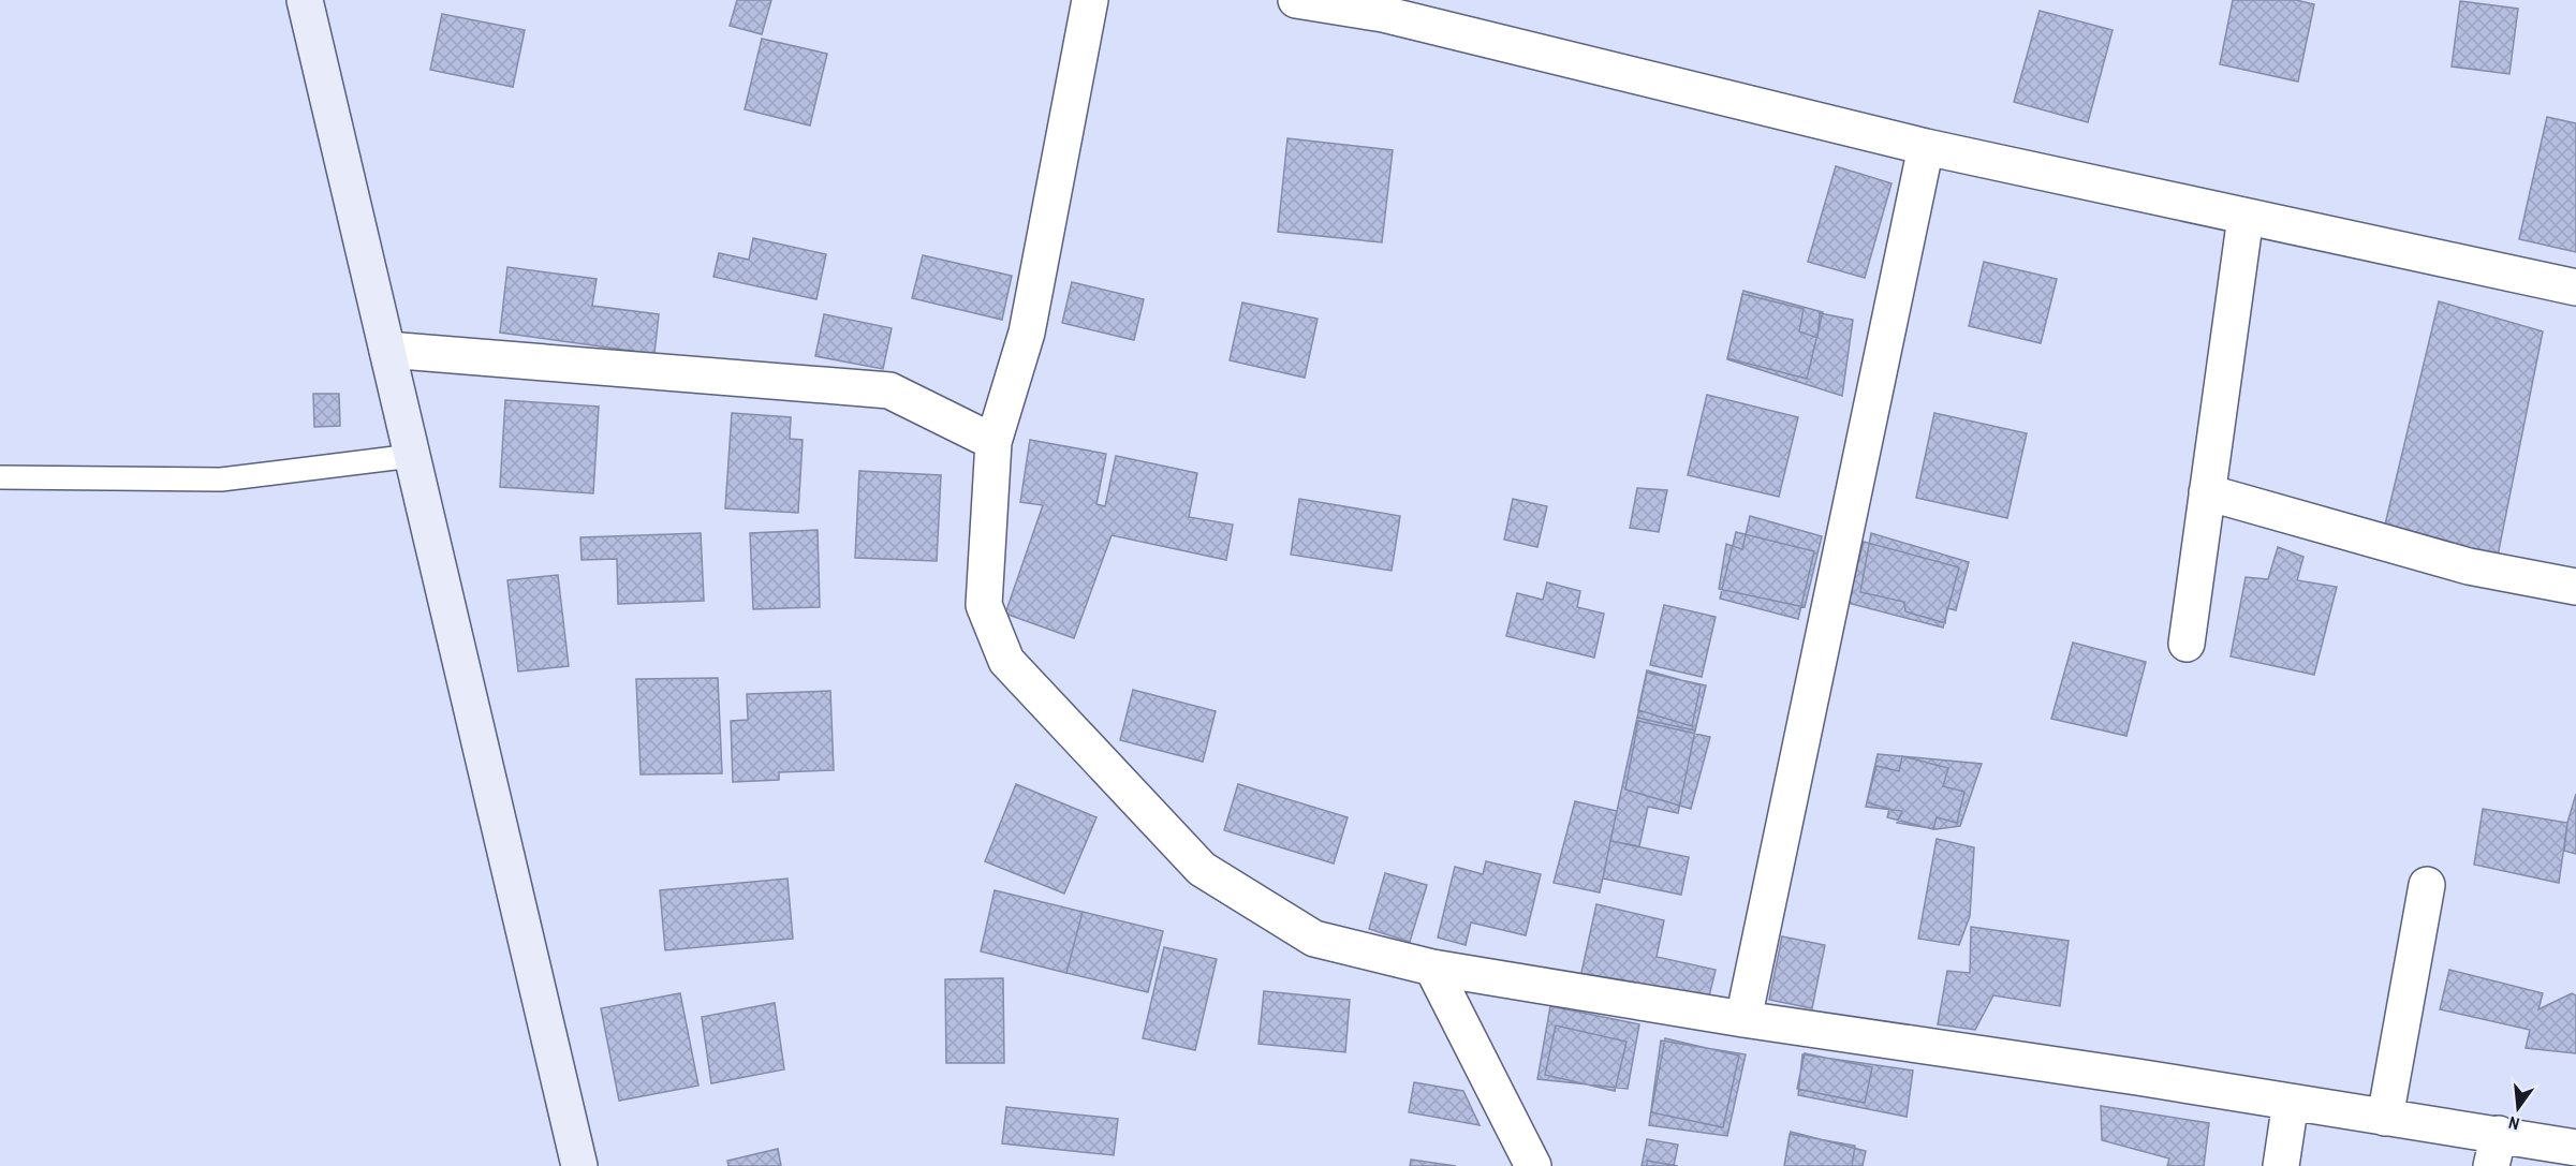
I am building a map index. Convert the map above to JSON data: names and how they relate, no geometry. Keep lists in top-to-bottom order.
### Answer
{
  "north": "bottom"
}
